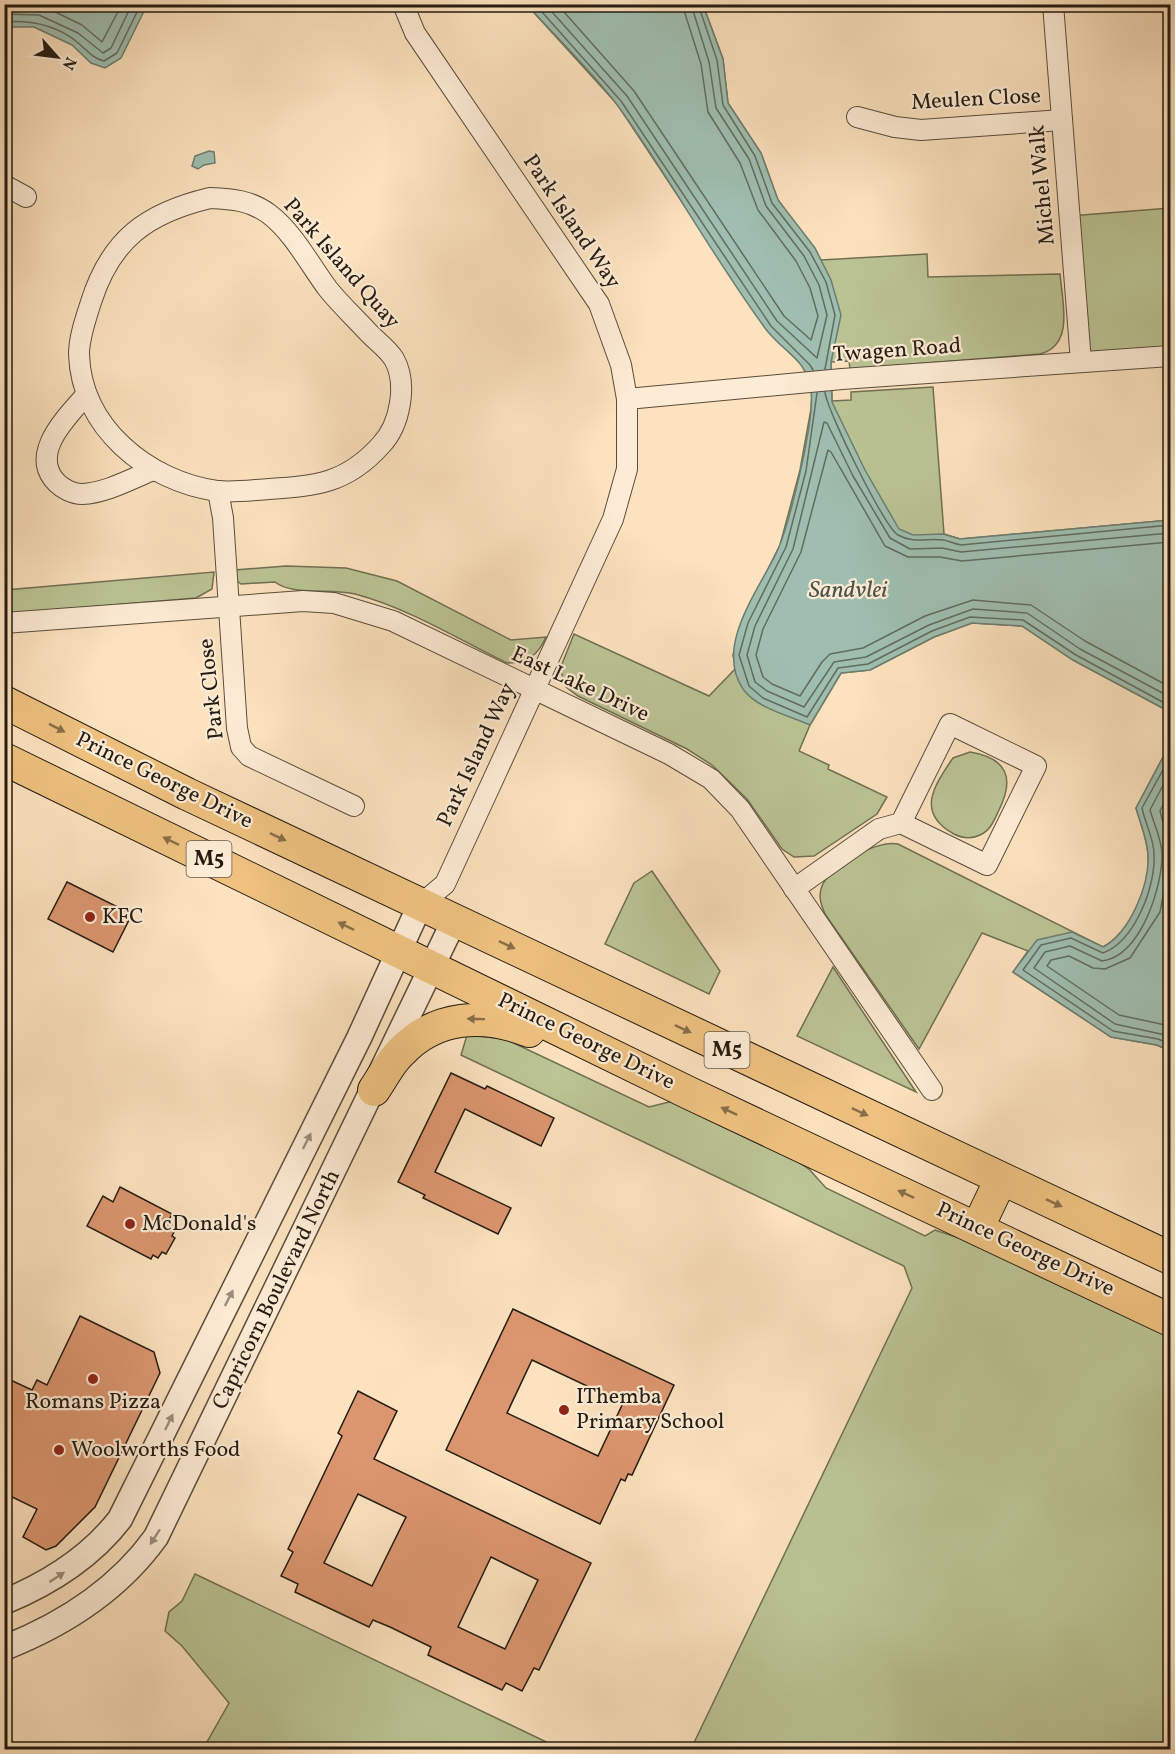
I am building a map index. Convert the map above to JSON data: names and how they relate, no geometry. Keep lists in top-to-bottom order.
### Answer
{
  "streets": {
    "main road": ["Prince George Drive", "M5"],
    "street": [
      "Meulen Close",
      "Michel Walk",
      "Park Island Way",
      "Park Island Quay",
      "Twagen Road",
      "East Lake Drive",
      "Park Close",
      "Capricorn Boulevard North"
    ]
  },
  "crossings": [
    ["Meulen Close", "Michel Walk"],
    ["Michel Walk", "Twagen Road"],
    ["Park Island Way", "Twagen Road"],
    ["Park Island Way", "East Lake Drive"],
    ["Park Island Way", "Prince George Drive"],
    ["Park Island Way", "Capricorn Boulevard North"],
    ["East Lake Drive", "Park Close"],
    ["Prince George Drive", "Capricorn Boulevard North"]
  ],
  "water": ["Sandvlei"],
  "places": [
    "KFC",
    "McDonald's",
    "Romans Pizza",
    "IThemba Primary School",
    "Woolworths Food"
  ],
  "north": "bottom right"
}
